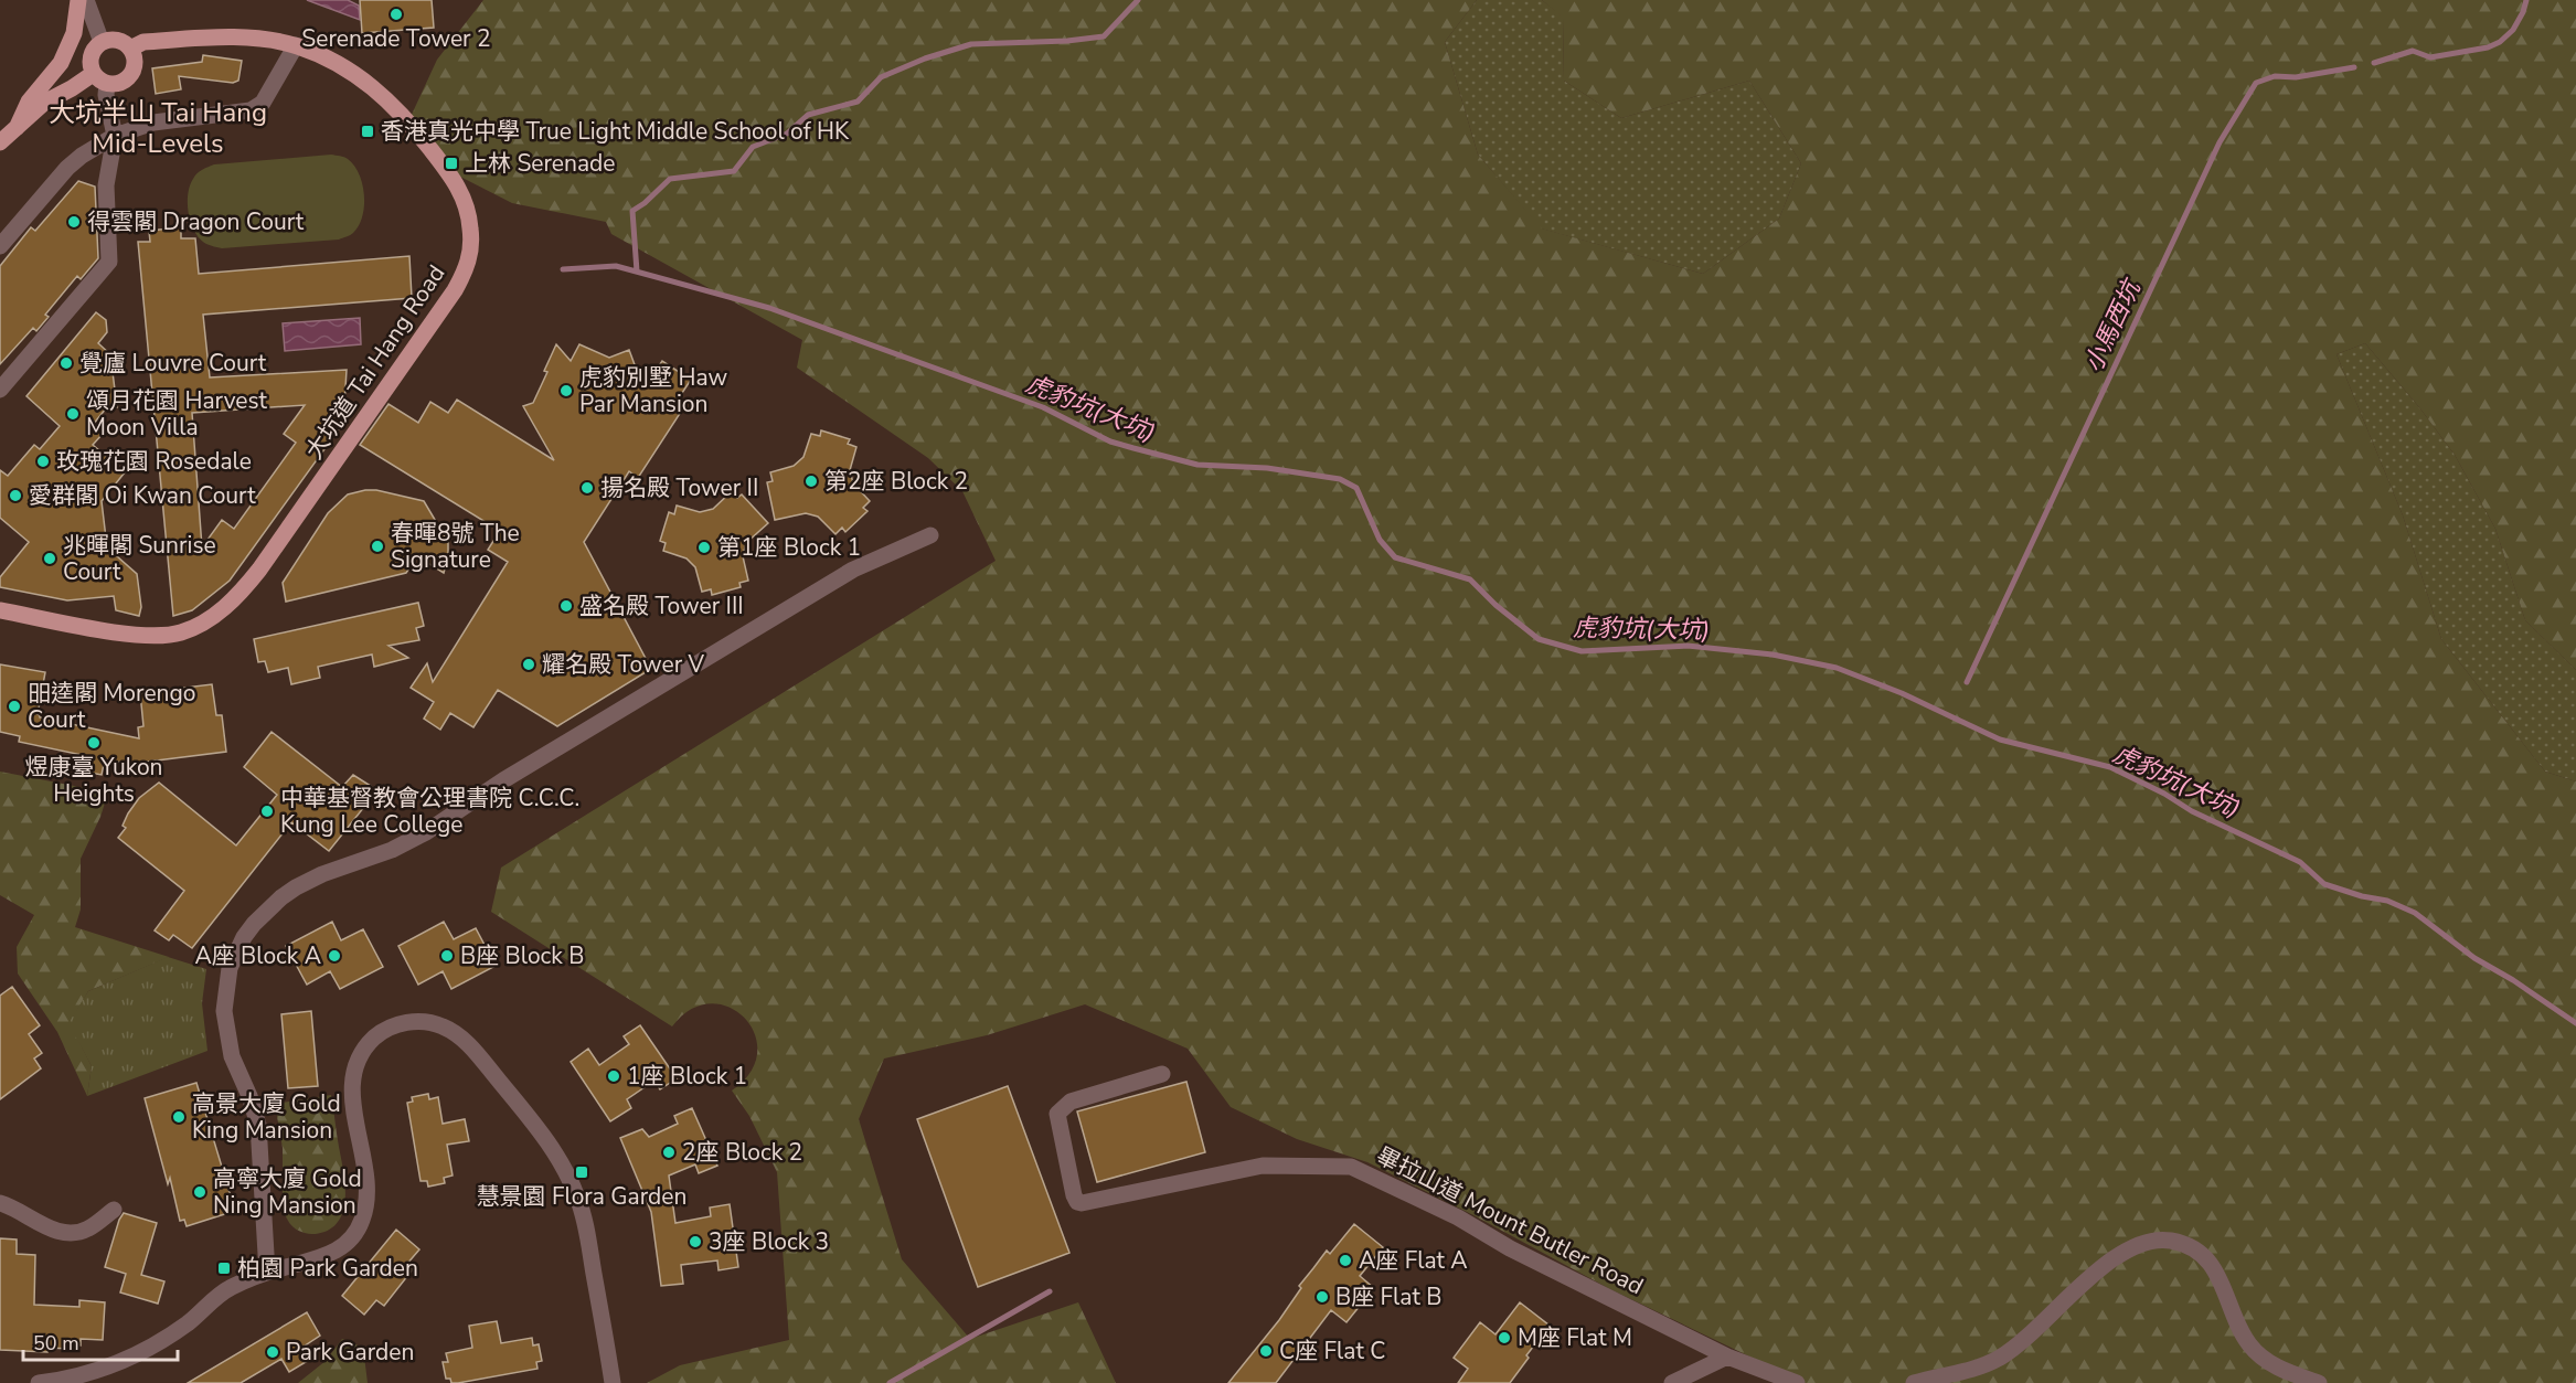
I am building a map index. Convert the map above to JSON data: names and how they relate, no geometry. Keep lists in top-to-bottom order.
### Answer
{
  "streets": {
    "main road": ["大坑道 Tai Hang Road"],
    "street": ["畢拉山道 Mount Butler Road"]
  },
  "districts": ["大坑半山 Tai Hang Mid-Levels"],
  "water": ["小馬西坑", "虎豹坑(大坑)"],
  "places": {
    "other": [
      "Serenade Tower 2",
      "得雲閣 Dragon Court",
      "覺廬 Louvre Court",
      "虎豹別墅 Haw Par Mansion",
      "頌月花園 Harvest Moon Villa",
      "玫瑰花園 Rosedale",
      "第2座 Block 2",
      "揚名殿 Tower II",
      "愛群閣 Oi Kwan Court",
      "春暉8號 The Signature",
      "第1座 Block 1",
      "兆暉閣 Sunrise Court",
      "盛名殿 Tower III",
      "耀名殿 Tower V",
      "昍逵閣 Morengo Court",
      "煜康臺 Yukon Heights",
      "中華基督教會公理書院 C.C.C. Kung Lee College",
      "A座 Block A",
      "B座 Block B",
      "1座 Block 1",
      "高景大廈 Gold King Mansion",
      "2座 Block 2",
      "高寧大廈 Gold Ning Mansion",
      "3座 Block 3",
      "A座 Flat A",
      "B座 Flat B",
      "M座 Flat M",
      "C座 Flat C",
      "Park Garden"
    ],
    "transit": [
      "香港真光中學 True Light Middle School of HK",
      "上林 Serenade",
      "慧景園 Flora Garden",
      "柏園 Park Garden"
    ]
  },
  "scale_bar": "50 m"
}
